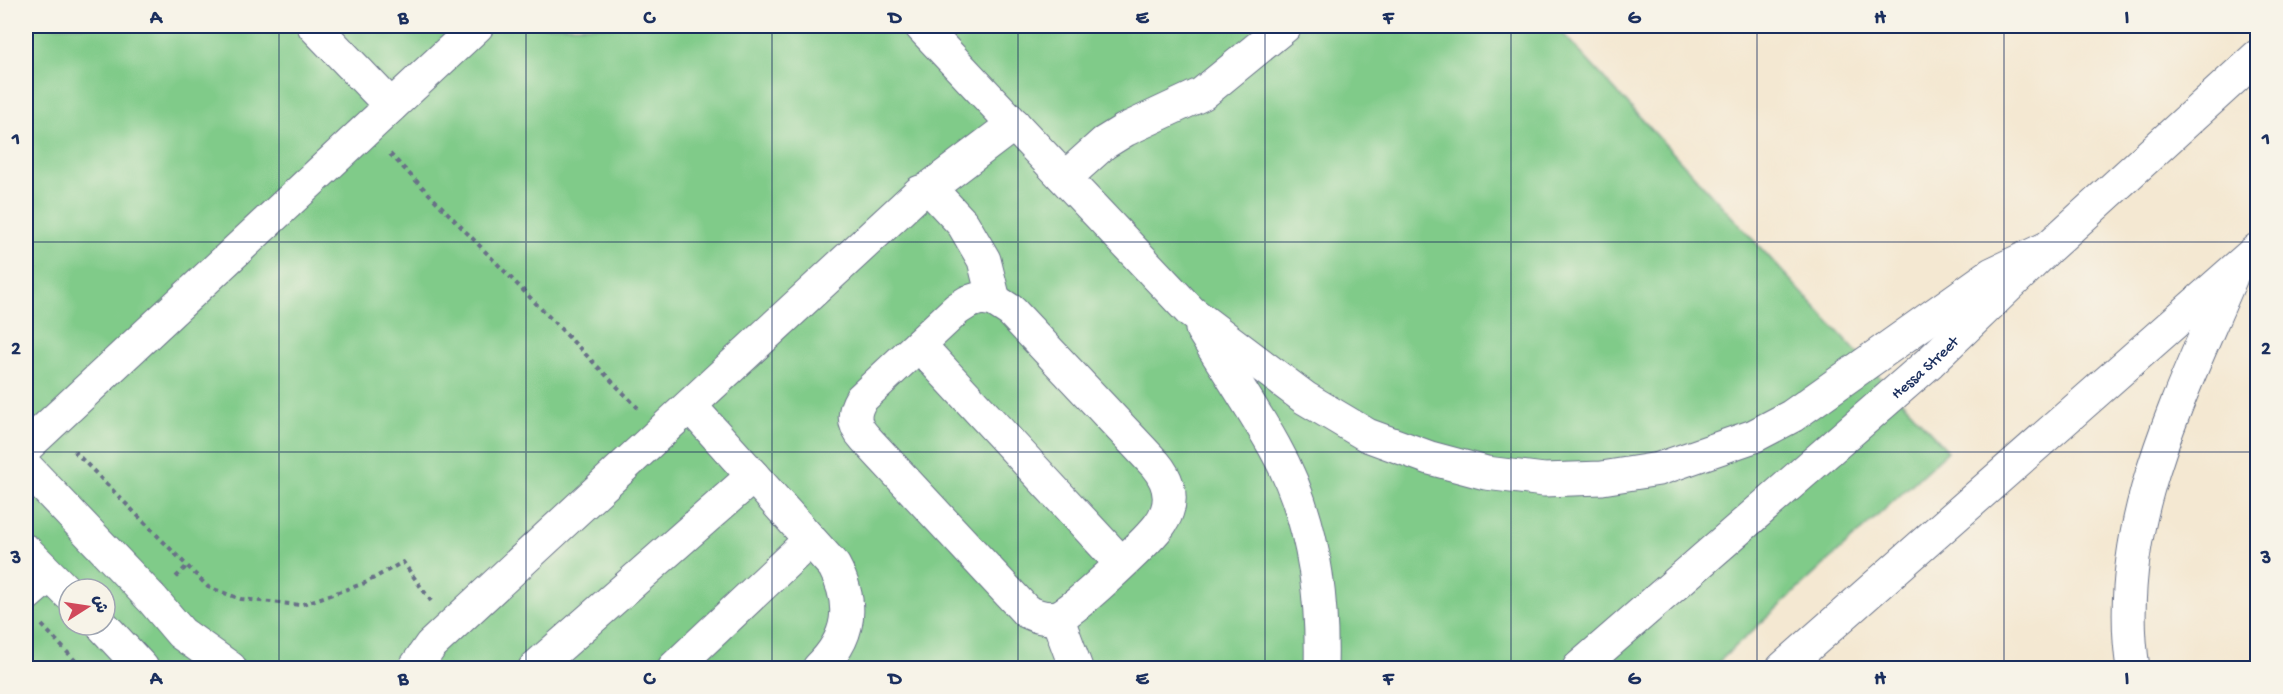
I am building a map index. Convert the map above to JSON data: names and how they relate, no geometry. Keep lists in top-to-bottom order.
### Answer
{
  "streets": {
    "main road": ["Hessa Street"]
  },
  "north": "right",
  "grid": {
    "columns": [
      "A",
      "B",
      "C",
      "D",
      "E",
      "F",
      "G",
      "H",
      "I"
    ],
    "rows": ["1", "2", "3"]
  }
}
